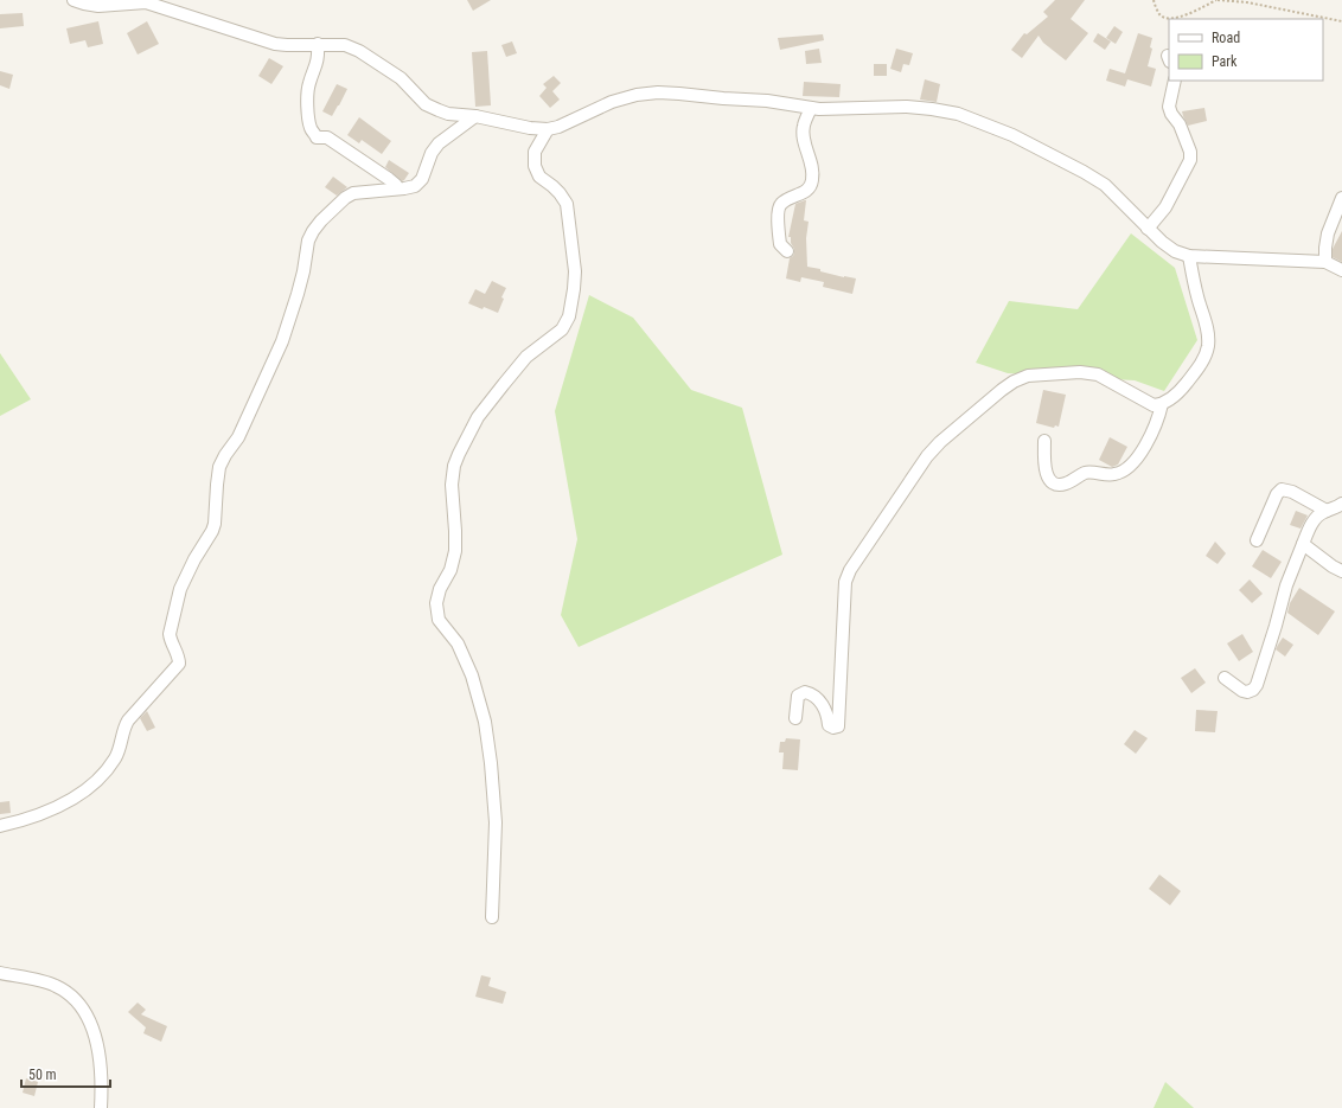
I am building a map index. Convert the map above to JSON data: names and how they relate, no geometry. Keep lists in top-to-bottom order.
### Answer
{
  "legend": ["Road", "Park"],
  "scale_bar": "50 m"
}
